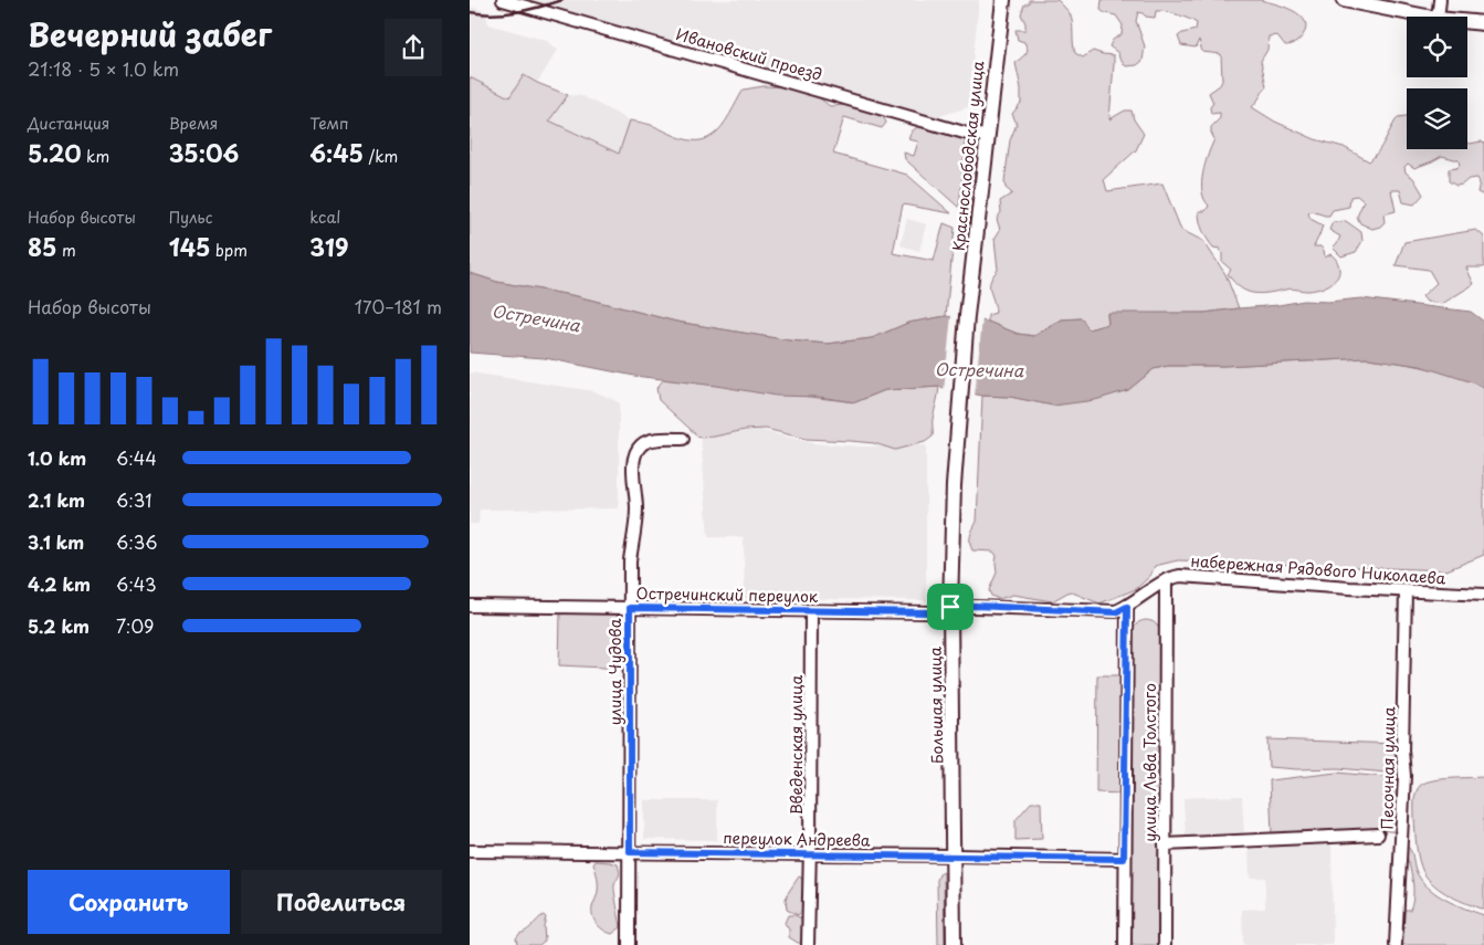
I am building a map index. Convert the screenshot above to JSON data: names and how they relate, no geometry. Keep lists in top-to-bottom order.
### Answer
{
  "streets": {
    "main road": ["Краснослободская улица", "Большая улица"],
    "street": [
      "Ивановский проезд",
      "набережная Рядового Николаева",
      "Остречинский переулок",
      "улица Чудова",
      "Введенская улица",
      "улица Льва Толстого",
      "Песочная улица",
      "переулок Андреева"
    ]
  },
  "crossings": [
    ["Ивановский проезд", "Краснослободская улица"],
    ["Краснослободская улица", "Большая улица"],
    ["набережная Рядового Николаева", "Остречинский переулок"],
    ["набережная Рядового Николаева", "улица Льва Толстого"],
    ["набережная Рядового Николаева", "Песочная улица"],
    ["Остречинский переулок", "улица Чудова"],
    ["Остречинский переулок", "Большая улица"],
    ["Остречинский переулок", "Введенская улица"],
    ["Остречинский переулок", "улица Льва Толстого"],
    ["улица Чудова", "переулок Андреева"],
    ["Большая улица", "переулок Андреева"],
    ["Введенская улица", "переулок Андреева"],
    ["улица Льва Толстого", "переулок Андреева"]
  ],
  "water": ["Остречина"],
  "page": {
    "heading": ["Вечерний забег", "21:18 · 5 × 1.0 km"],
    "stats": [
      ["Дистанция", "5.20 km"],
      ["Время", "35:06"],
      ["Темп", "6:45 /km"],
      ["Набор высоты", "85 m"],
      ["Пульс", "145 bpm"],
      ["kcal", "319"]
    ],
    "chart": ["Набор высоты", "170–181 m"],
    "list": [
      {
        "name": "1.0 km",
        "note": "6:44"
      },
      {
        "name": "2.1 km",
        "note": "6:31"
      },
      {
        "name": "3.1 km",
        "note": "6:36"
      },
      {
        "name": "4.2 km",
        "note": "6:43"
      },
      {
        "name": "5.2 km",
        "note": "7:09"
      }
    ],
    "buttons": ["Сохранить", "Поделиться"]
  }
}
